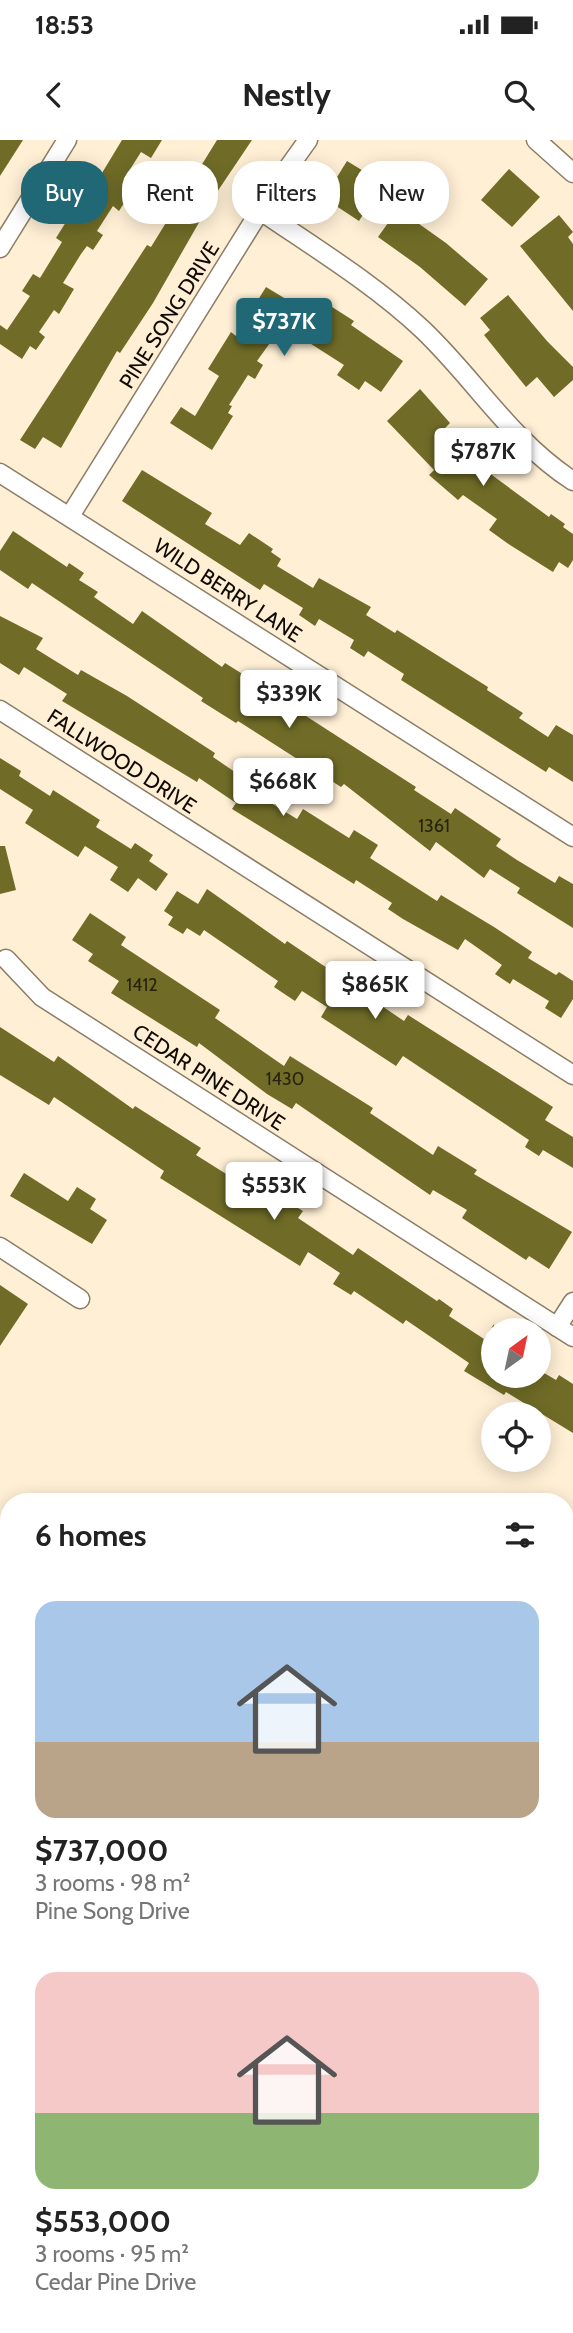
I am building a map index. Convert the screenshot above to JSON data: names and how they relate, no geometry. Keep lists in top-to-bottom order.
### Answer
{
  "streets": {
    "street": [
      "PINE SONG DRIVE",
      "WILD BERRY LANE",
      "FALLWOOD DRIVE",
      "CEDAR PINE DRIVE"
    ]
  },
  "crossings": [
    ["PINE SONG DRIVE", "WILD BERRY LANE"]
  ],
  "house_numbers": ["1361", "1412", "1430"],
  "north": "top right",
  "page": {
    "status": "18:53",
    "header": "Nestly",
    "chip": [
      "Buy",
      "Rent",
      "Filters",
      "New"
    ],
    "price": [
      "$737K",
      "$787K",
      "$339K",
      "$668K",
      "$865K",
      "$553K"
    ],
    "heading": "6 homes",
    "list": [
      {
        "name": "$737,000",
        "note": "3 rooms · 98 m² · Pine Song Drive"
      },
      {
        "name": "$553,000",
        "note": "3 rooms · 95 m² · Cedar Pine Drive"
      }
    ]
  }
}
